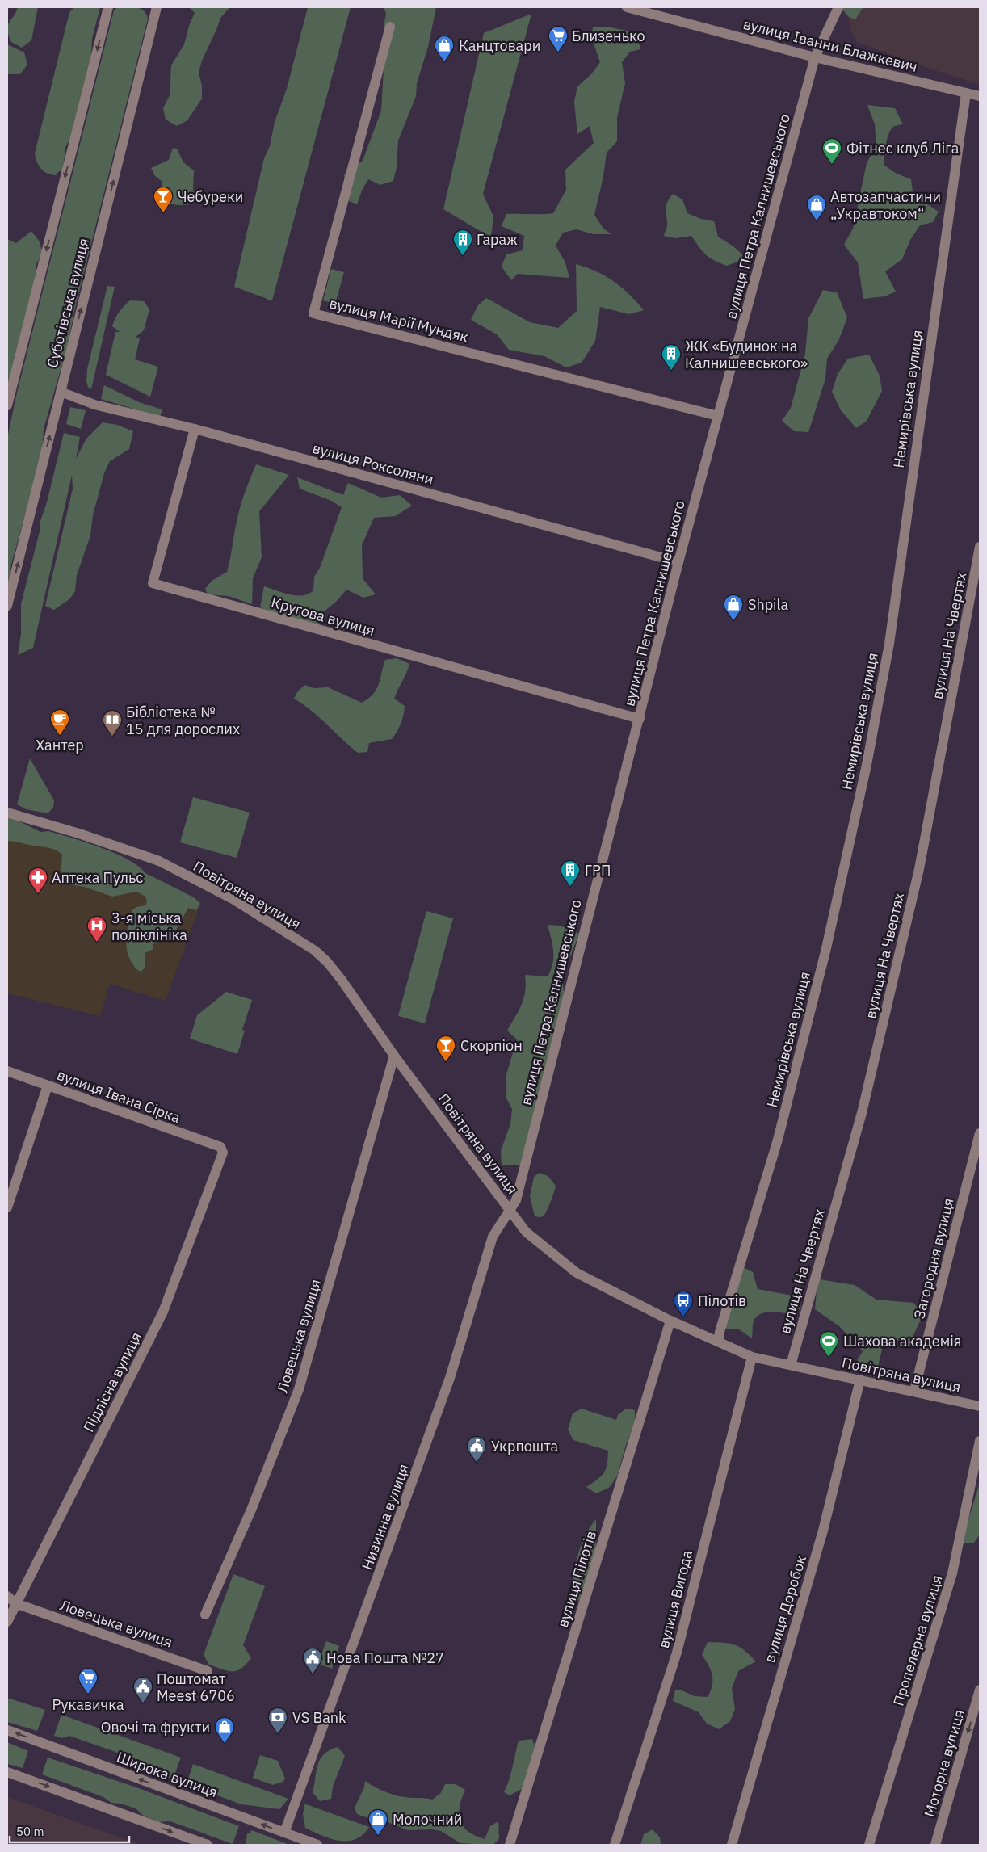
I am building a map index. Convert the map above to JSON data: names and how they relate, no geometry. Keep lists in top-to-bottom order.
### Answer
{
  "streets": {
    "street": [
      "вулиця Іванни Блажкевич",
      "вулиця Петра Калнишевського",
      "Суботівська вулиця",
      "вулиця Марії Мундяк",
      "Немирівська вулиця",
      "вулиця Роксоляни",
      "Кругова вулиця",
      "вулиця На Чвертях",
      "Повітряна вулиця",
      "вулиця Івана Сірка",
      "Загородня вулиця",
      "Ловецька вулиця",
      "Підлісна вулиця",
      "Низинна вулиця",
      "вулиця Пілотів",
      "вулиця Вигода",
      "вулиця Доробок",
      "Пропелерна вулиця",
      "Моторна вулиця",
      "Широка вулиця"
    ]
  },
  "crossings": [
    ["вулиця Іванни Блажкевич", "вулиця Петра Калнишевського"],
    ["вулиця Іванни Блажкевич", "Немирівська вулиця"],
    ["вулиця Петра Калнишевського", "вулиця Марії Мундяк"],
    ["вулиця Петра Калнишевського", "вулиця Роксоляни"],
    ["вулиця Петра Калнишевського", "Кругова вулиця"],
    ["вулиця Петра Калнишевського", "Повітряна вулиця"],
    ["вулиця Петра Калнишевського", "Низинна вулиця"],
    ["Суботівська вулиця", "вулиця Роксоляни"],
    ["Немирівська вулиця", "Повітряна вулиця"],
    ["вулиця Роксоляни", "Кругова вулиця"],
    ["вулиця На Чвертях", "Повітряна вулиця"],
    ["Повітряна вулиця", "Загородня вулиця"],
    ["Повітряна вулиця", "Ловецька вулиця"],
    ["Повітряна вулиця", "Низинна вулиця"],
    ["Повітряна вулиця", "вулиця Пілотів"],
    ["Повітряна вулиця", "вулиця Вигода"],
    ["Повітряна вулиця", "вулиця Доробок"],
    ["вулиця Івана Сірка", "Підлісна вулиця"],
    ["Ловецька вулиця", "Підлісна вулиця"],
    ["Низинна вулиця", "Широка вулиця"]
  ],
  "one_way": ["Моторна вулиця"],
  "places": {
    "supermarket": ["Близенько", "Рукавичка"],
    "shop": [
      "Канцтовари",
      "Автозапчастини „Укравтоком“",
      "Shpila",
      "Овочі та фрукти",
      "Молочний"
    ],
    "sports": ["Фітнес клуб Ліга", "Шахова академія"],
    "bar": ["Чебуреки", "Скорпіон"],
    "building": ["Гараж", "ЖК «Будинок на Калнишевського»", "ГРП"],
    "cafe": ["Хантер"],
    "library": ["Бібліотека № 15 для дорослих"],
    "pharmacy": ["Аптека Пульс"],
    "hospital": ["3-я міська поліклініка"],
    "bus stop": ["Пілотів"],
    "public building": ["Укрпошта", "Нова Пошта №27", "Поштомат Meest 6706"],
    "bank": ["VS Bank"]
  },
  "scale_bar": "50 m"
}
